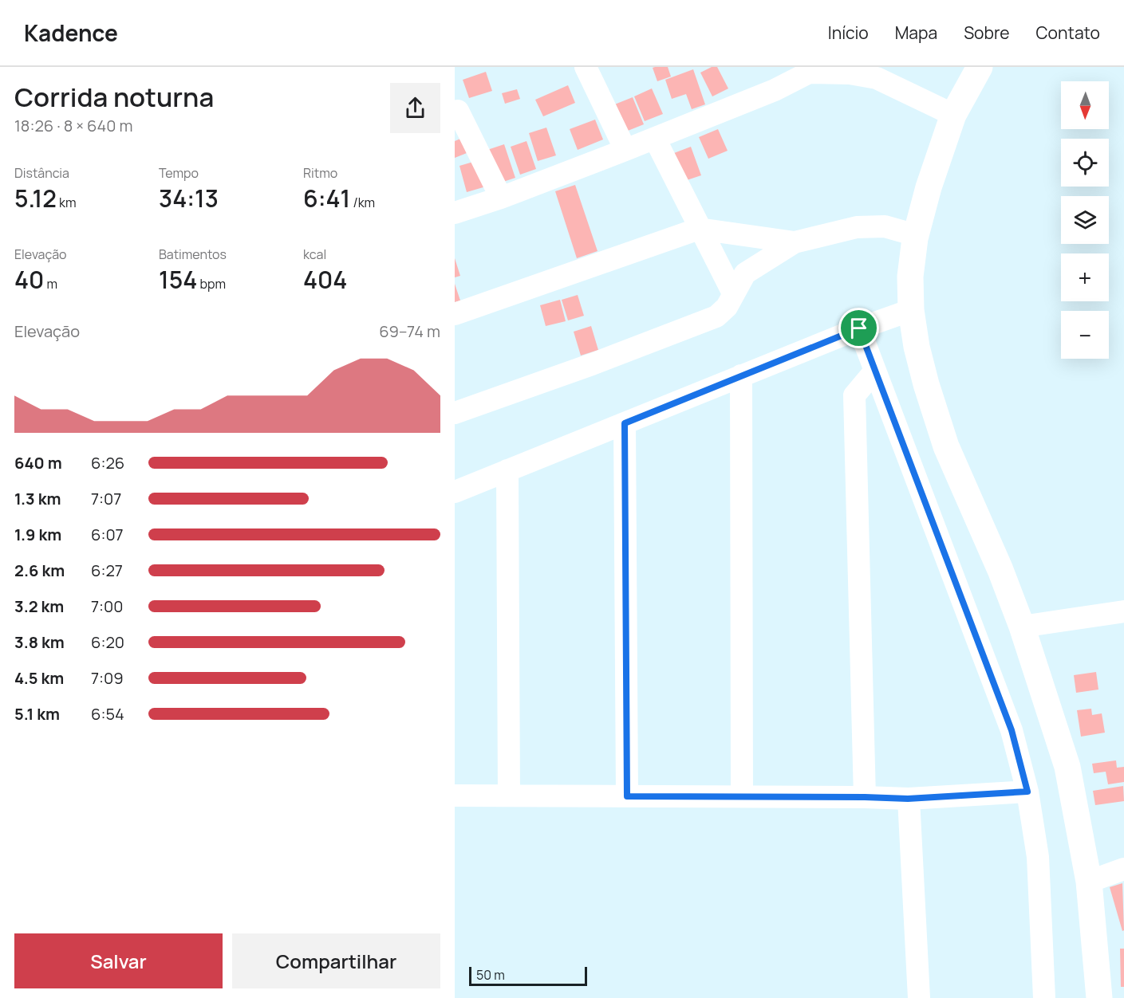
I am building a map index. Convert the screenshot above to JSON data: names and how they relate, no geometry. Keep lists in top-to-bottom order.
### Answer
{
  "scale_bar": "50 m",
  "north": "bottom",
  "page": {
    "header": "Kadence",
    "nav": [
      "Início",
      "Mapa",
      "Sobre",
      "Contato"
    ],
    "heading": ["Corrida noturna", "18:26 · 8 × 640 m"],
    "map_buttons": ["+", "−"],
    "stats": [
      ["Distância", "5.12 km"],
      ["Tempo", "34:13"],
      ["Ritmo", "6:41 /km"],
      ["Elevação", "40 m"],
      ["Batimentos", "154 bpm"],
      ["kcal", "404"]
    ],
    "chart": ["Elevação", "69–74 m"],
    "list": [
      {
        "name": "640 m",
        "note": "6:26"
      },
      {
        "name": "1.3 km",
        "note": "7:07"
      },
      {
        "name": "1.9 km",
        "note": "6:07"
      },
      {
        "name": "2.6 km",
        "note": "6:27"
      },
      {
        "name": "3.2 km",
        "note": "7:00"
      },
      {
        "name": "3.8 km",
        "note": "6:20"
      },
      {
        "name": "4.5 km",
        "note": "7:09"
      },
      {
        "name": "5.1 km",
        "note": "6:54"
      }
    ],
    "buttons": ["Salvar", "Compartilhar"],
    "scale": "50 m"
  }
}
